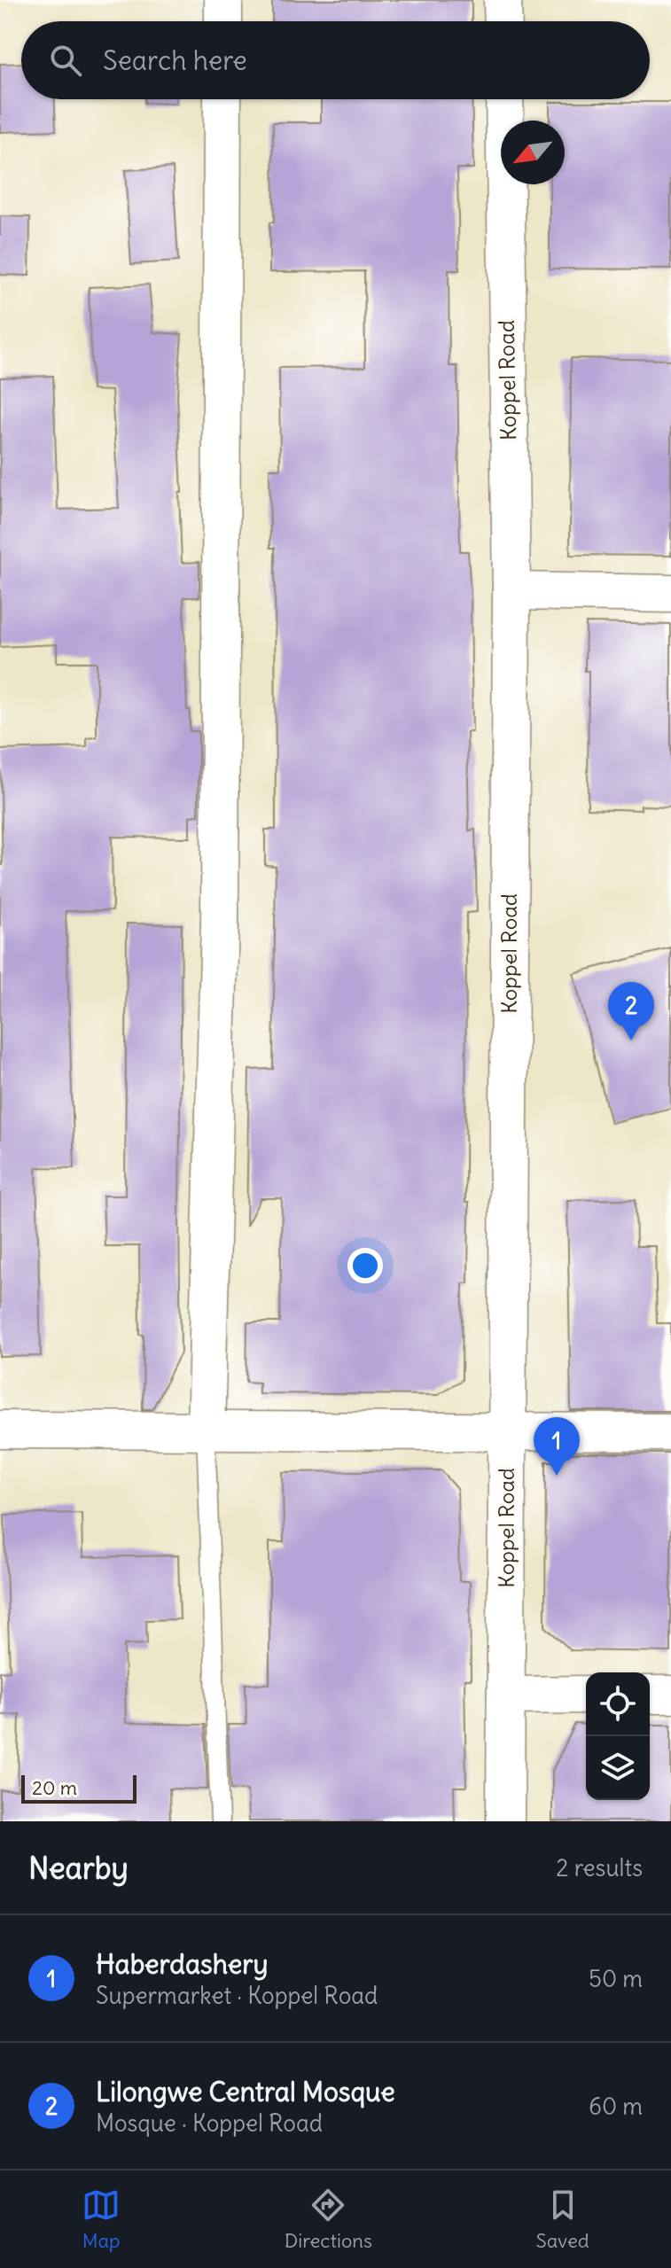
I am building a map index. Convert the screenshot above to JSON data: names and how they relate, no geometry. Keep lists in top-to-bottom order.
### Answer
{
  "streets": {
    "street": ["Koppel Road"]
  },
  "scale_bar": "20 m",
  "north": "bottom left",
  "page": {
    "search": "Search here",
    "pins": ["2", "1"],
    "scale": "20 m",
    "heading": ["Nearby", "2 results"],
    "list": [
      {
        "mark": "1",
        "name": "Haberdashery",
        "note": "Supermarket · Koppel Road",
        "value": "50 m"
      },
      {
        "mark": "2",
        "name": "Lilongwe Central Mosque",
        "note": "Mosque · Koppel Road",
        "value": "60 m"
      }
    ],
    "nav": ["Map", "Directions", "Saved"]
  }
}
